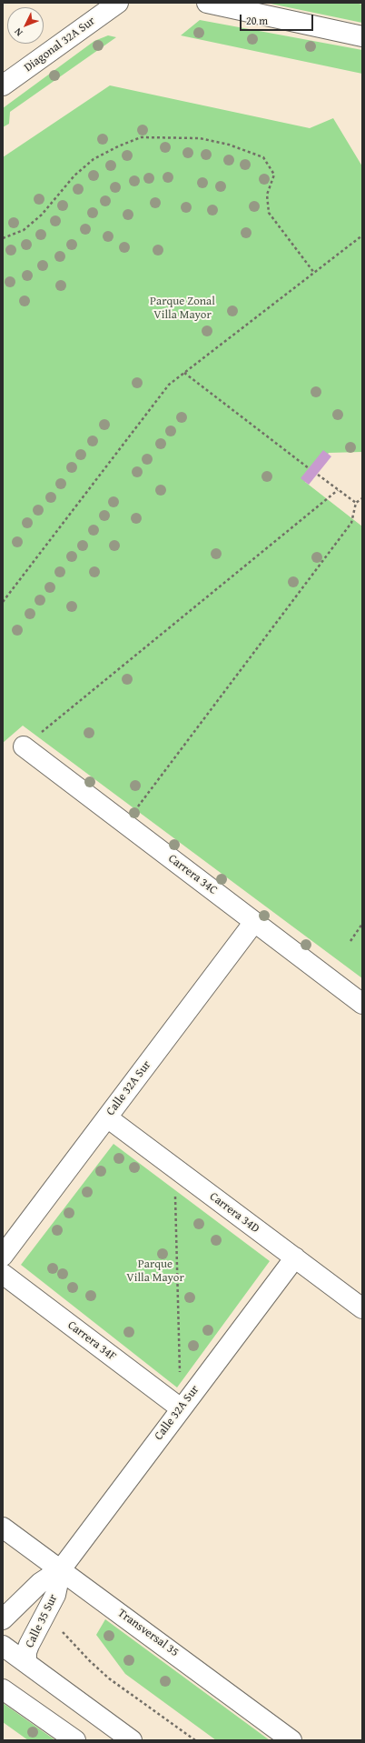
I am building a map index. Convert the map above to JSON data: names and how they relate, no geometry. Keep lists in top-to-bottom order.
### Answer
{
  "streets": {
    "main road": [
      "Diagonal 32A Sur",
      "Carrera 34C",
      "Calle 32A Sur",
      "Carrera 34D",
      "Carrera 34F",
      "Calle 35 Sur",
      "Transversal 35"
    ]
  },
  "crossings": [
    ["Carrera 34C", "Calle 32A Sur"],
    ["Calle 32A Sur", "Carrera 34D"],
    ["Calle 32A Sur", "Carrera 34F"],
    ["Calle 32A Sur", "Calle 35 Sur"],
    ["Calle 32A Sur", "Transversal 35"],
    ["Calle 35 Sur", "Transversal 35"]
  ],
  "parks": ["Parque Zonal Villa Mayor", "Parque Villa Mayor"],
  "scale_bar": "20 m",
  "north": "bottom left"
}
